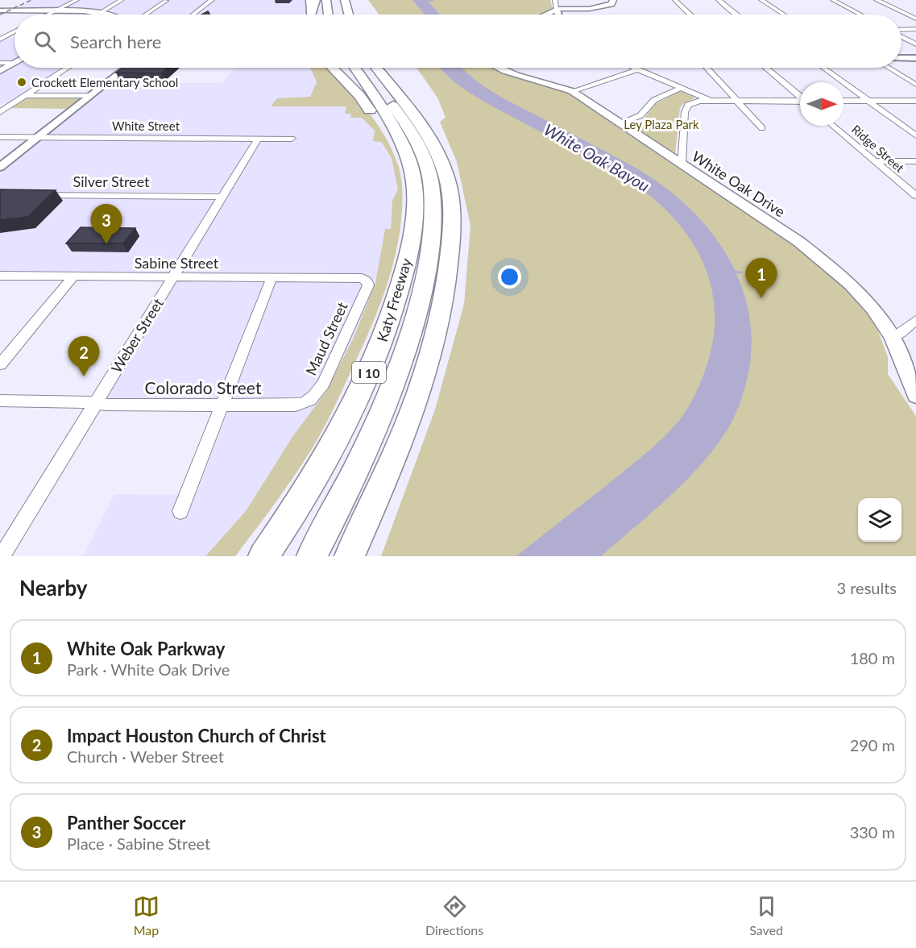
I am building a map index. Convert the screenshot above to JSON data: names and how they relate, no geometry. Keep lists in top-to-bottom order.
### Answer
{
  "streets": {
    "highway": ["Katy Freeway", "I 10"],
    "main road": ["White Oak Drive"],
    "street": [
      "White Street",
      "Ridge Street",
      "Silver Street",
      "Sabine Street",
      "Weber Street",
      "Maud Street",
      "Colorado Street"
    ]
  },
  "crossings": [
    ["White Street", "Weber Street"],
    ["Silver Street", "Weber Street"],
    ["Sabine Street", "Weber Street"],
    ["Sabine Street", "Maud Street"],
    ["Weber Street", "Colorado Street"],
    ["Maud Street", "Colorado Street"]
  ],
  "water": ["White Oak Bayou"],
  "parks": ["Ley Plaza Park"],
  "places": ["Crockett Elementary School"],
  "north": "right",
  "page": {
    "search": "Search here",
    "pins": ["3", "1", "2"],
    "heading": ["Nearby", "3 results"],
    "list": [
      {
        "mark": "1",
        "name": "White Oak Parkway",
        "note": "Park · White Oak Drive",
        "value": "180 m"
      },
      {
        "mark": "2",
        "name": "Impact Houston Church of Christ",
        "note": "Church · Weber Street",
        "value": "290 m"
      },
      {
        "mark": "3",
        "name": "Panther Soccer",
        "note": "Place · Sabine Street",
        "value": "330 m"
      }
    ],
    "nav": ["Map", "Directions", "Saved"]
  }
}
